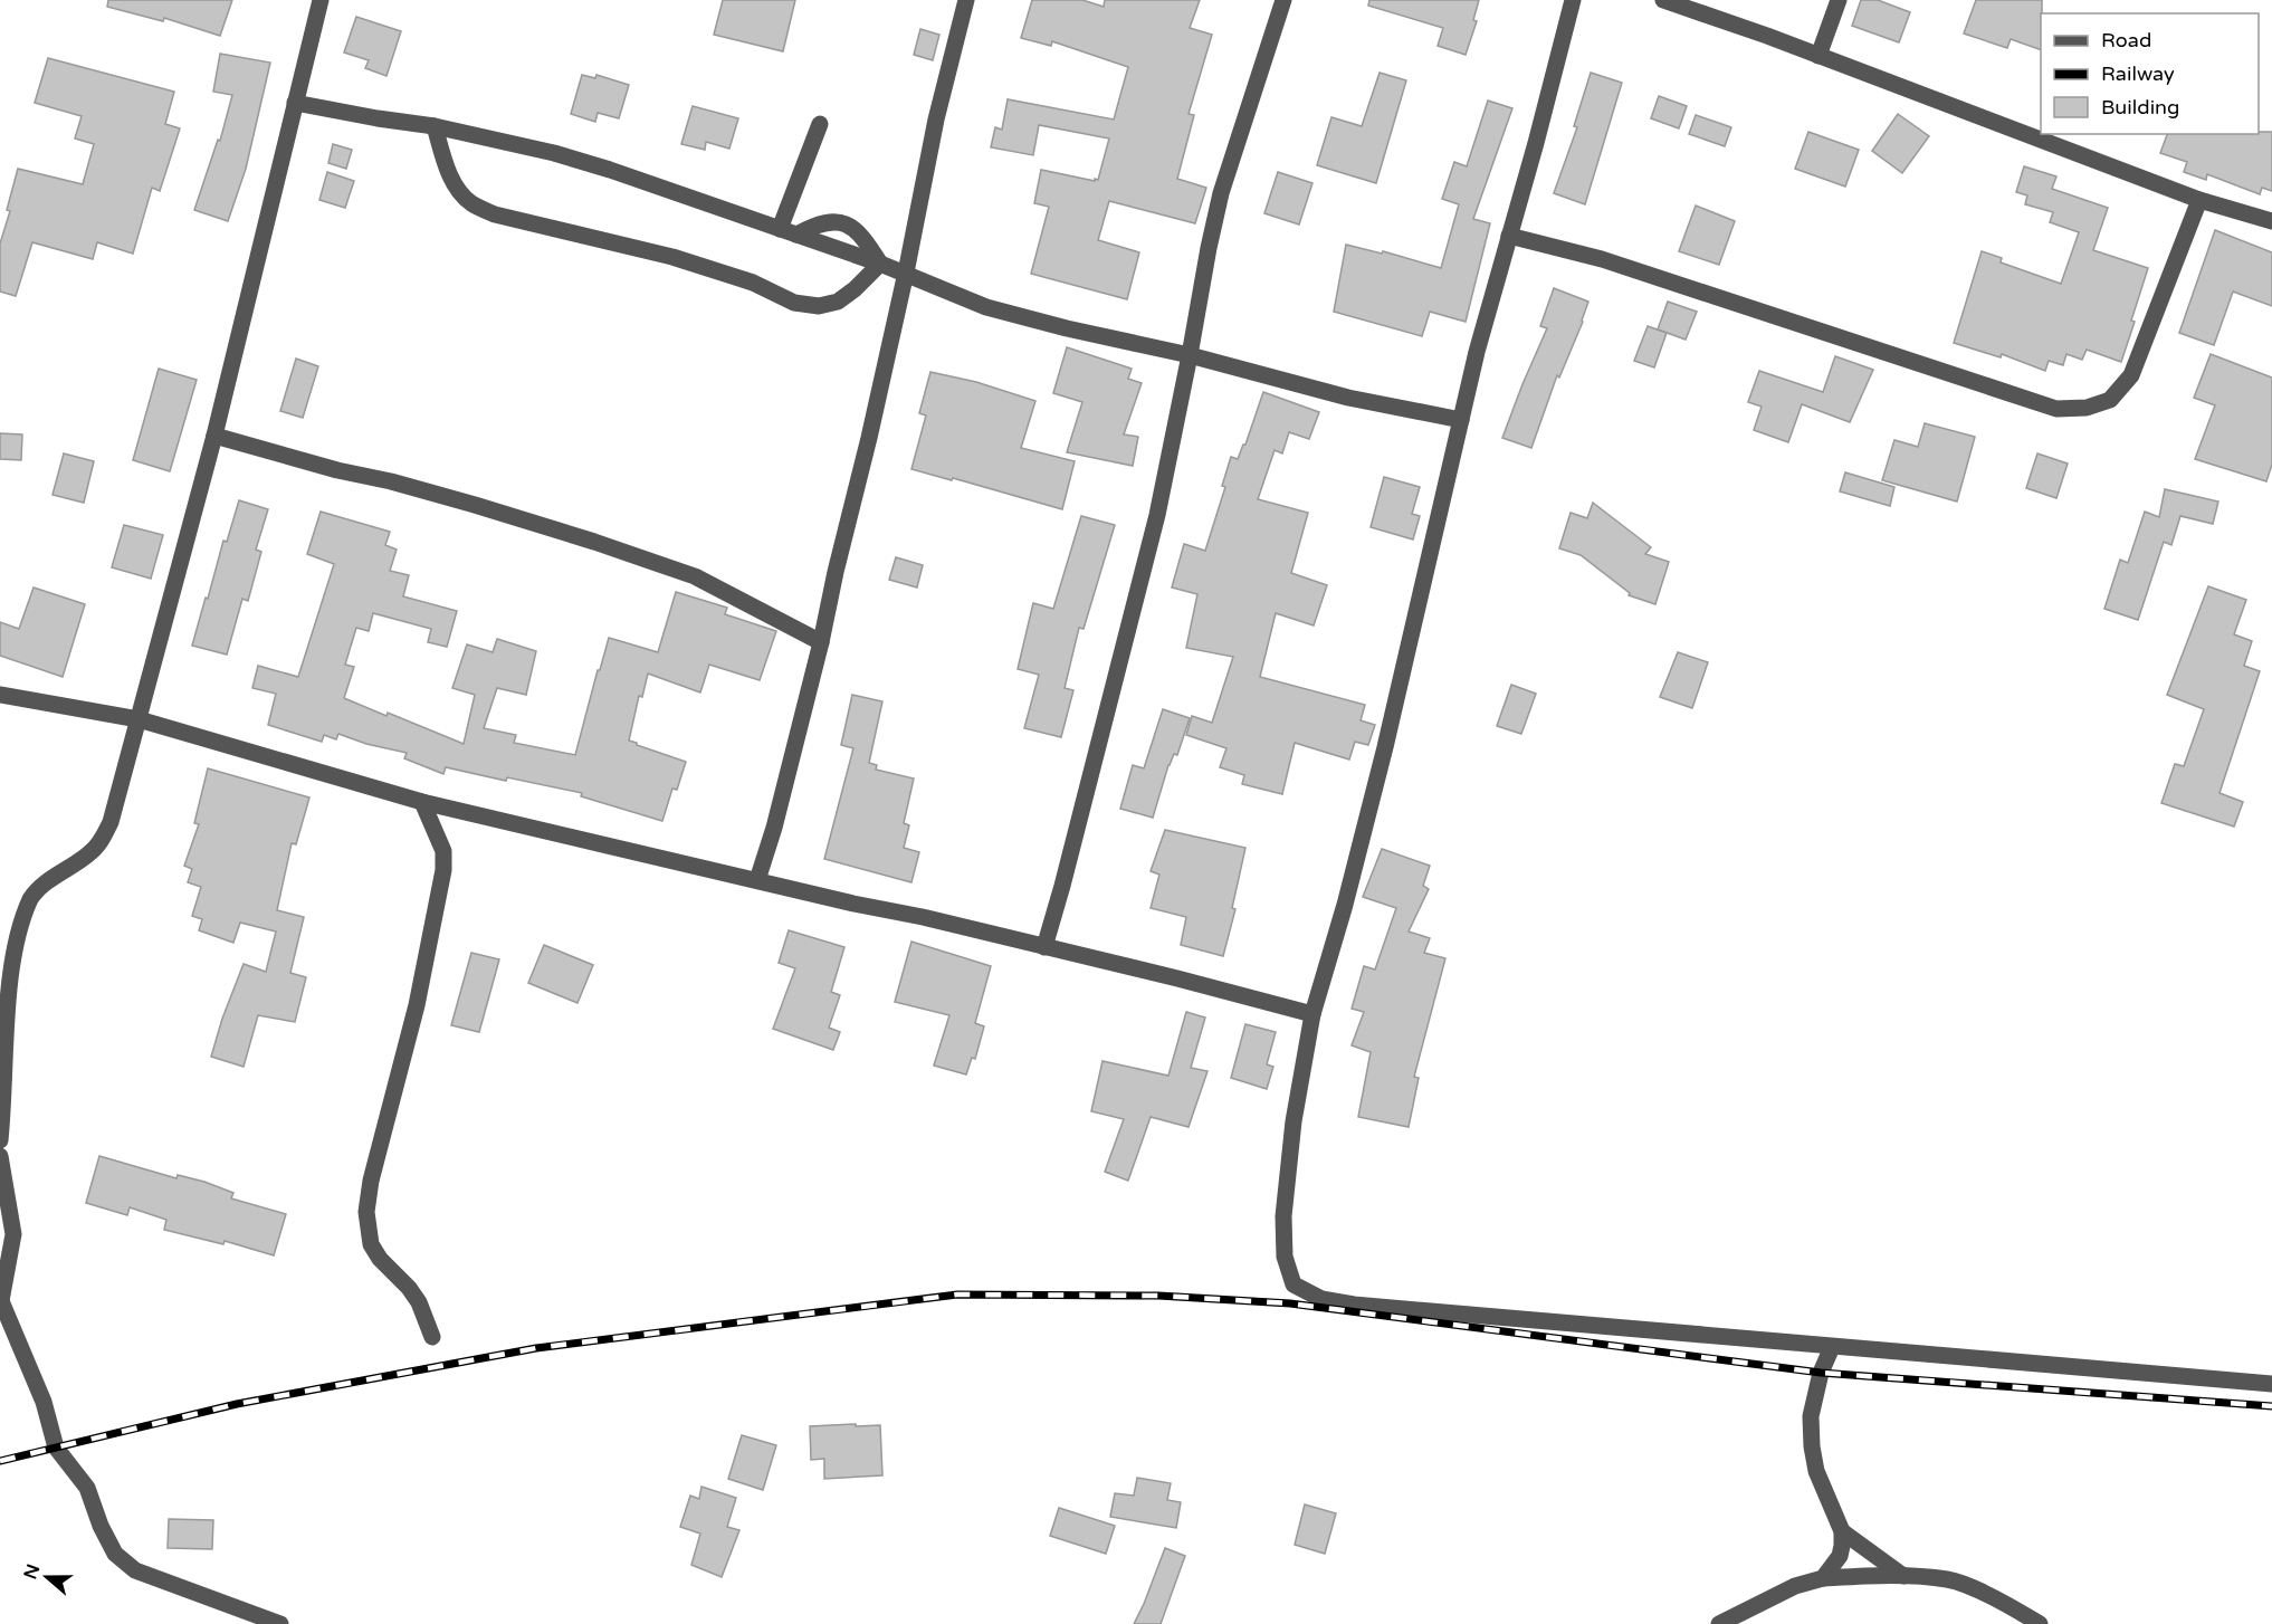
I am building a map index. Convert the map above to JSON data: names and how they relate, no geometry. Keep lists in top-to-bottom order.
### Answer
{
  "legend": ["Road", "Railway", "Building"],
  "north": "left"
}
